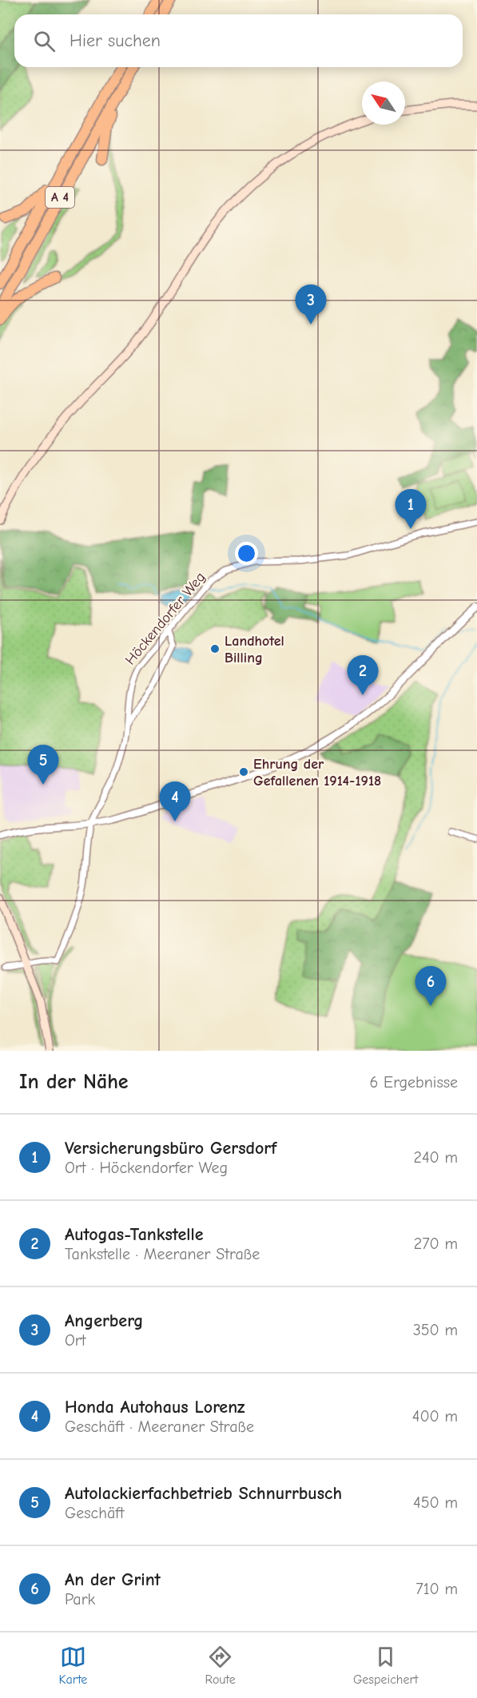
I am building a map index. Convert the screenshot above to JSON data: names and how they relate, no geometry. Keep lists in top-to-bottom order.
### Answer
{
  "streets": {
    "highway": ["A 4"],
    "street": ["Höckendorfer Weg"]
  },
  "places": ["Landhotel Billing", "Ehrung der Gefallenen 1914-1918"],
  "north": "top left",
  "page": {
    "search": "Hier suchen",
    "pins": [
      "3",
      "1",
      "2",
      "5",
      "4",
      "6"
    ],
    "heading": ["In der Nähe", "6 Ergebnisse"],
    "list": [
      {
        "mark": "1",
        "name": "Versicherungsbüro Gersdorf",
        "note": "Ort · Höckendorfer Weg",
        "value": "240 m"
      },
      {
        "mark": "2",
        "name": "Autogas-Tankstelle",
        "note": "Tankstelle · Meeraner Straße",
        "value": "270 m"
      },
      {
        "mark": "3",
        "name": "Angerberg",
        "note": "Ort",
        "value": "350 m"
      },
      {
        "mark": "4",
        "name": "Honda Autohaus Lorenz",
        "note": "Geschäft · Meeraner Straße",
        "value": "400 m"
      },
      {
        "mark": "5",
        "name": "Autolackierfachbetrieb Schnurrbusch",
        "note": "Geschäft",
        "value": "450 m"
      },
      {
        "mark": "6",
        "name": "An der Grint",
        "note": "Park",
        "value": "710 m"
      }
    ],
    "nav": ["Karte", "Route", "Gespeichert"]
  }
}
